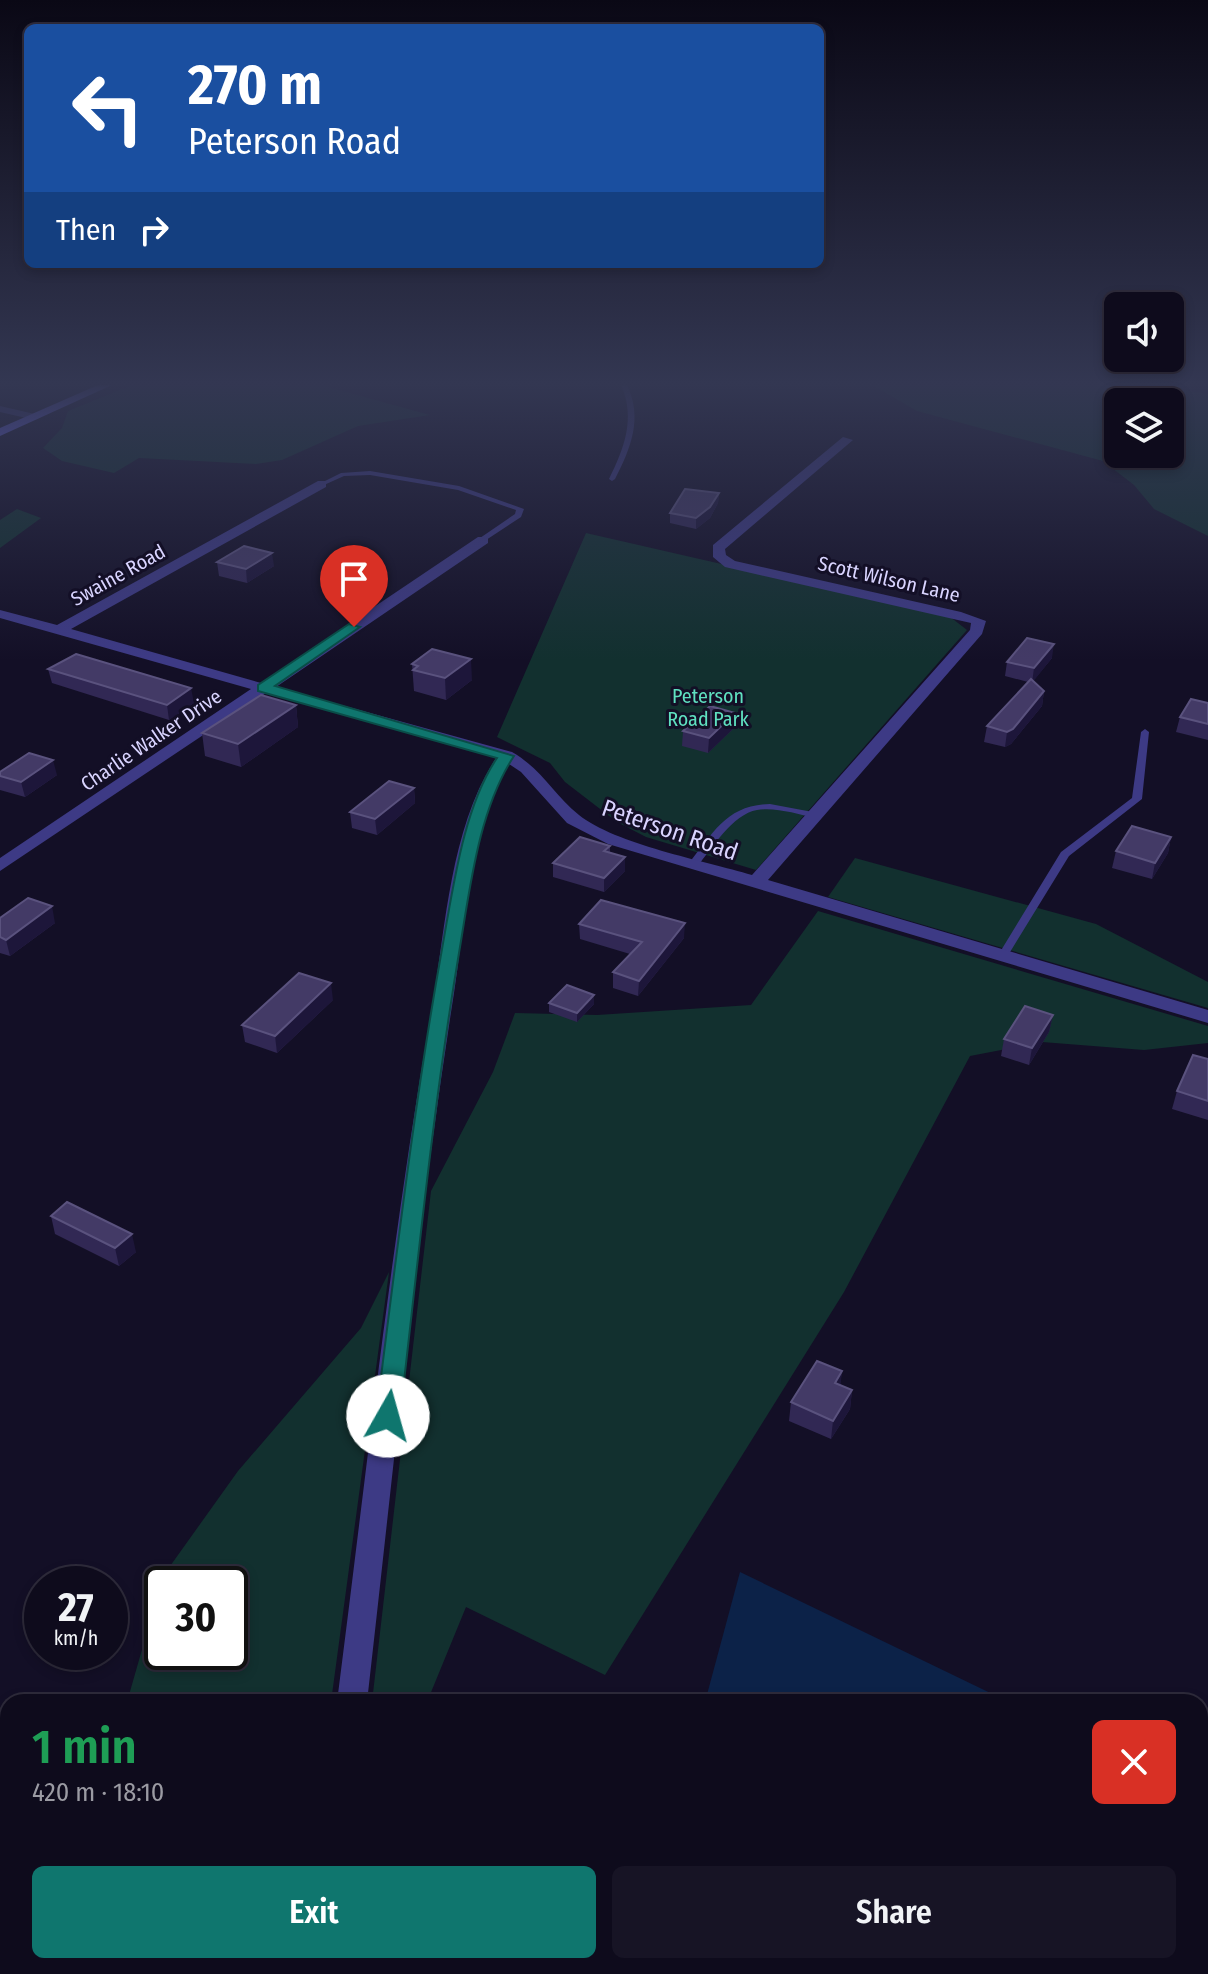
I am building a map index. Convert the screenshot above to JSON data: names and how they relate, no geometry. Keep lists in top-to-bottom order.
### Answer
{
  "streets": {
    "street": [
      "Swaine Road",
      "Scott Wilson Lane",
      "Charlie Walker Drive",
      "Peterson Road"
    ]
  },
  "crossings": [
    ["Swaine Road", "Peterson Road"],
    ["Scott Wilson Lane", "Peterson Road"],
    ["Charlie Walker Drive", "Peterson Road"]
  ],
  "parks": ["Peterson Road Park"],
  "page": {
    "turn": ["270 m", "Peterson Road"],
    "then": "Then",
    "speed": "27 km/h",
    "limit": "30",
    "heading": ["1 min", "420 m · 18:10"],
    "buttons": ["Exit", "Share"]
  }
}
